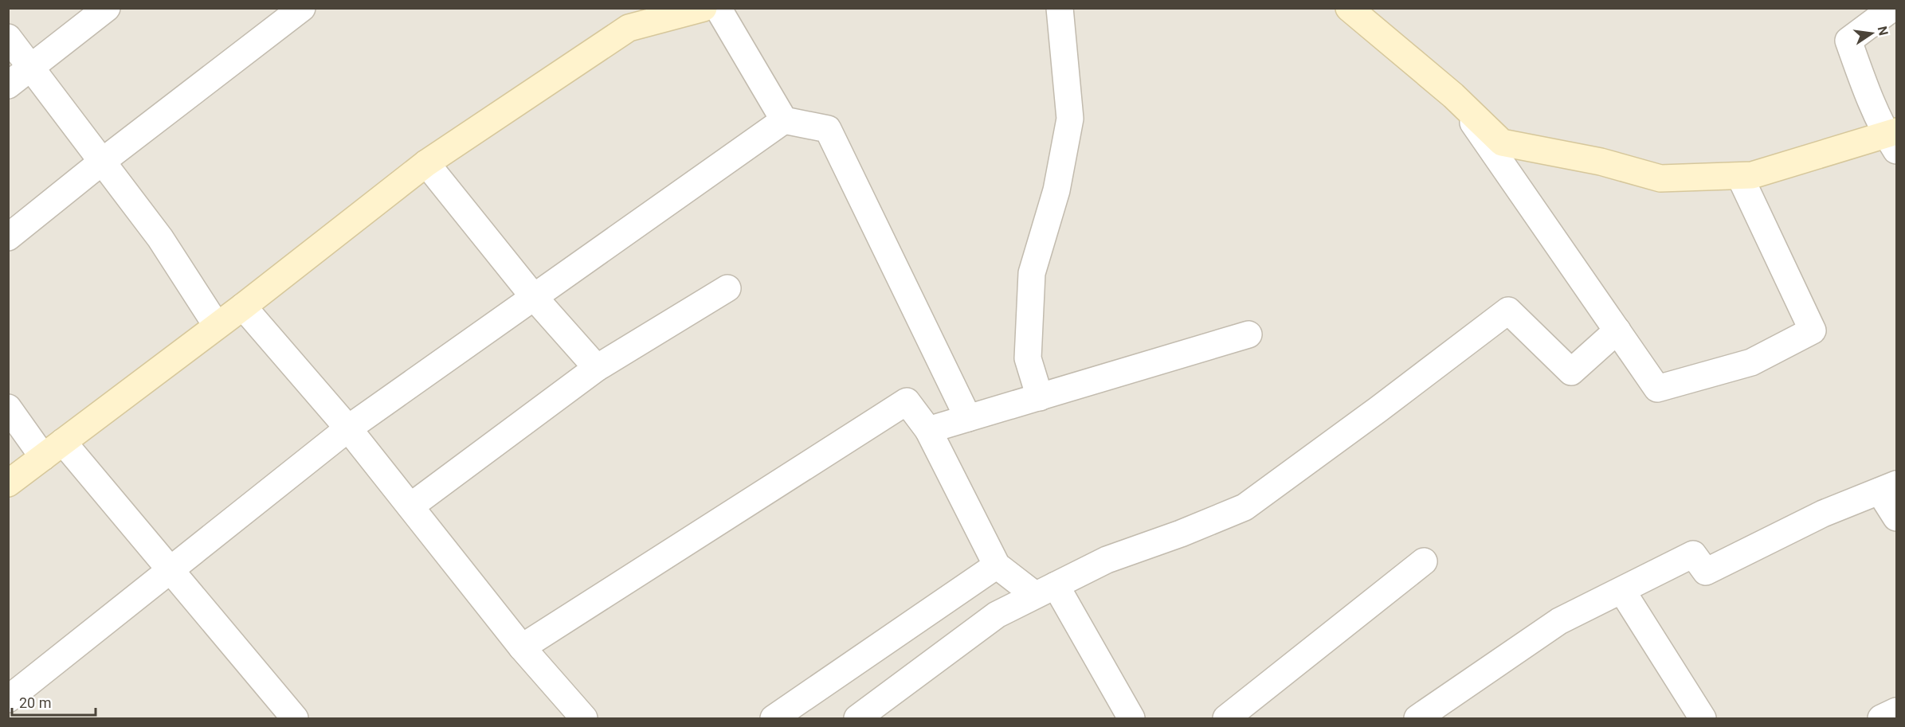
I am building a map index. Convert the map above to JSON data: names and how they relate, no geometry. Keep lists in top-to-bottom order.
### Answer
{
  "scale_bar": "20 m",
  "north": "right"
}
